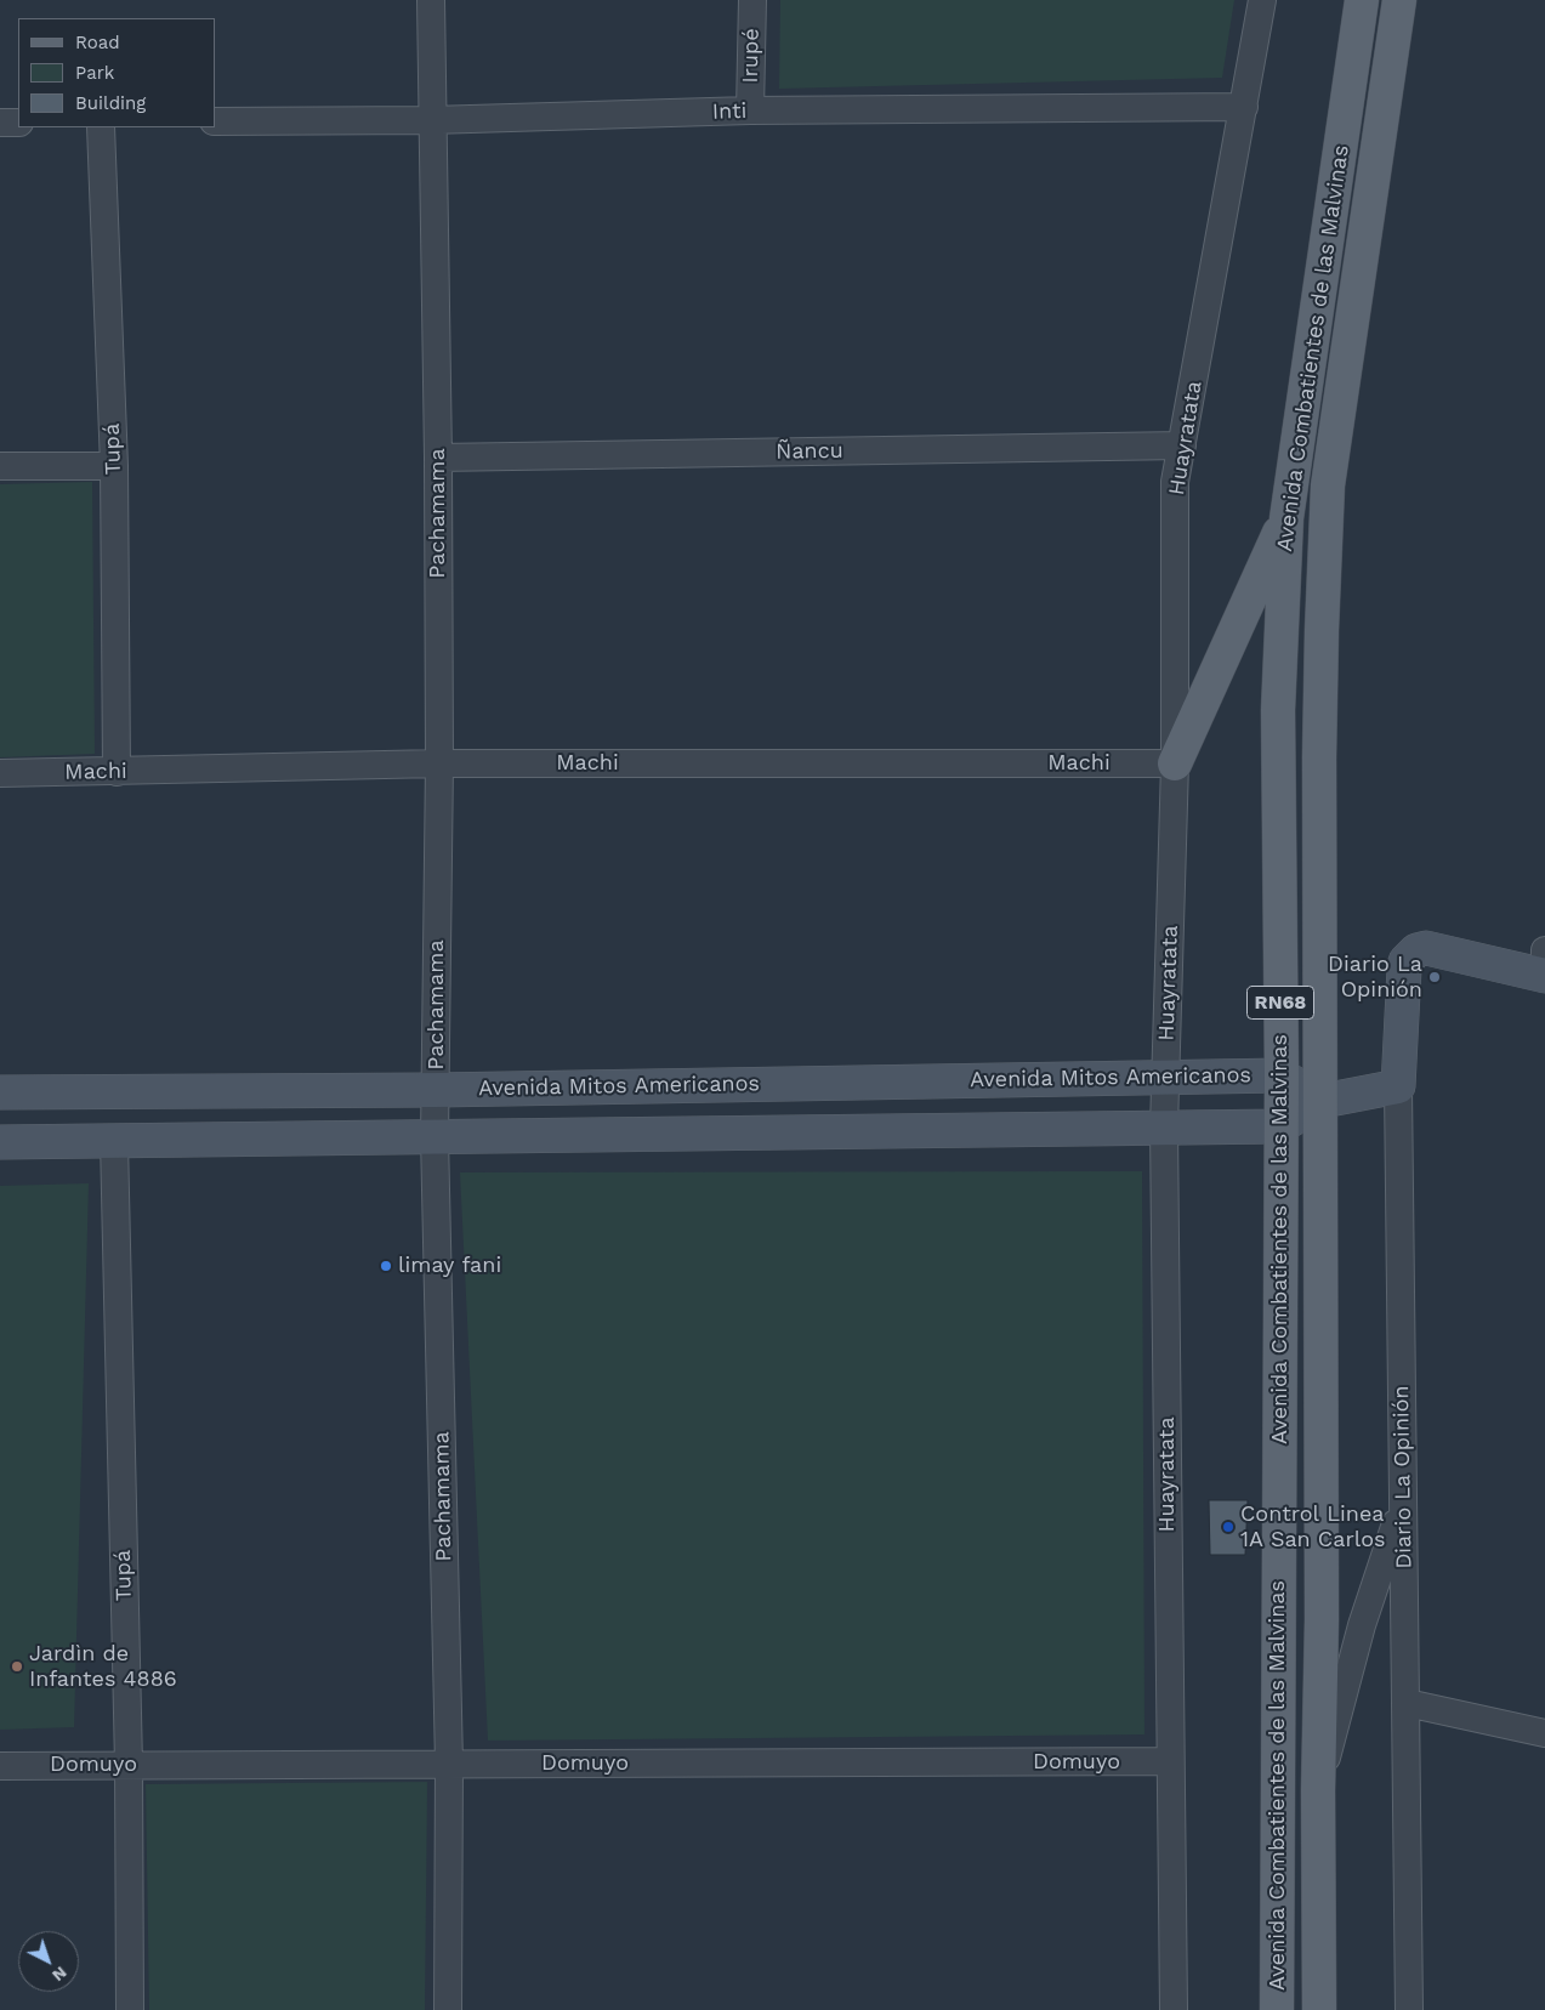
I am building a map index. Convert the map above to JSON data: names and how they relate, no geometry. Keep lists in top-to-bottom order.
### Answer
{
  "streets": {
    "main road": ["Avenida Combatientes de las Malvinas", "RN68"],
    "street": [
      "Irupé",
      "Inti",
      "Huayratata",
      "Tupá",
      "Ñancu",
      "Pachamama",
      "Machi",
      "Avenida Mitos Americanos",
      "Diario La Opinión",
      "Domuyo"
    ]
  },
  "crossings": [
    ["Irupé", "Inti"],
    ["Inti", "Huayratata"],
    ["Inti", "Pachamama"],
    ["Avenida Combatientes de las Malvinas", "Avenida Mitos Americanos"],
    ["Huayratata", "Ñancu"],
    ["Huayratata", "Machi"],
    ["Huayratata", "Avenida Mitos Americanos"],
    ["Huayratata", "Domuyo"],
    ["Tupá", "Machi"],
    ["Tupá", "Domuyo"],
    ["Ñancu", "Pachamama"],
    ["Pachamama", "Machi"],
    ["Pachamama", "Avenida Mitos Americanos"],
    ["Pachamama", "Domuyo"]
  ],
  "places": [
    "Diario La Opinión",
    "limay fani",
    "Control Linea 1A San Carlos",
    "Jardìn de Infantes 4886"
  ],
  "legend": ["Road", "Park", "Building"],
  "north": "bottom right"
}
